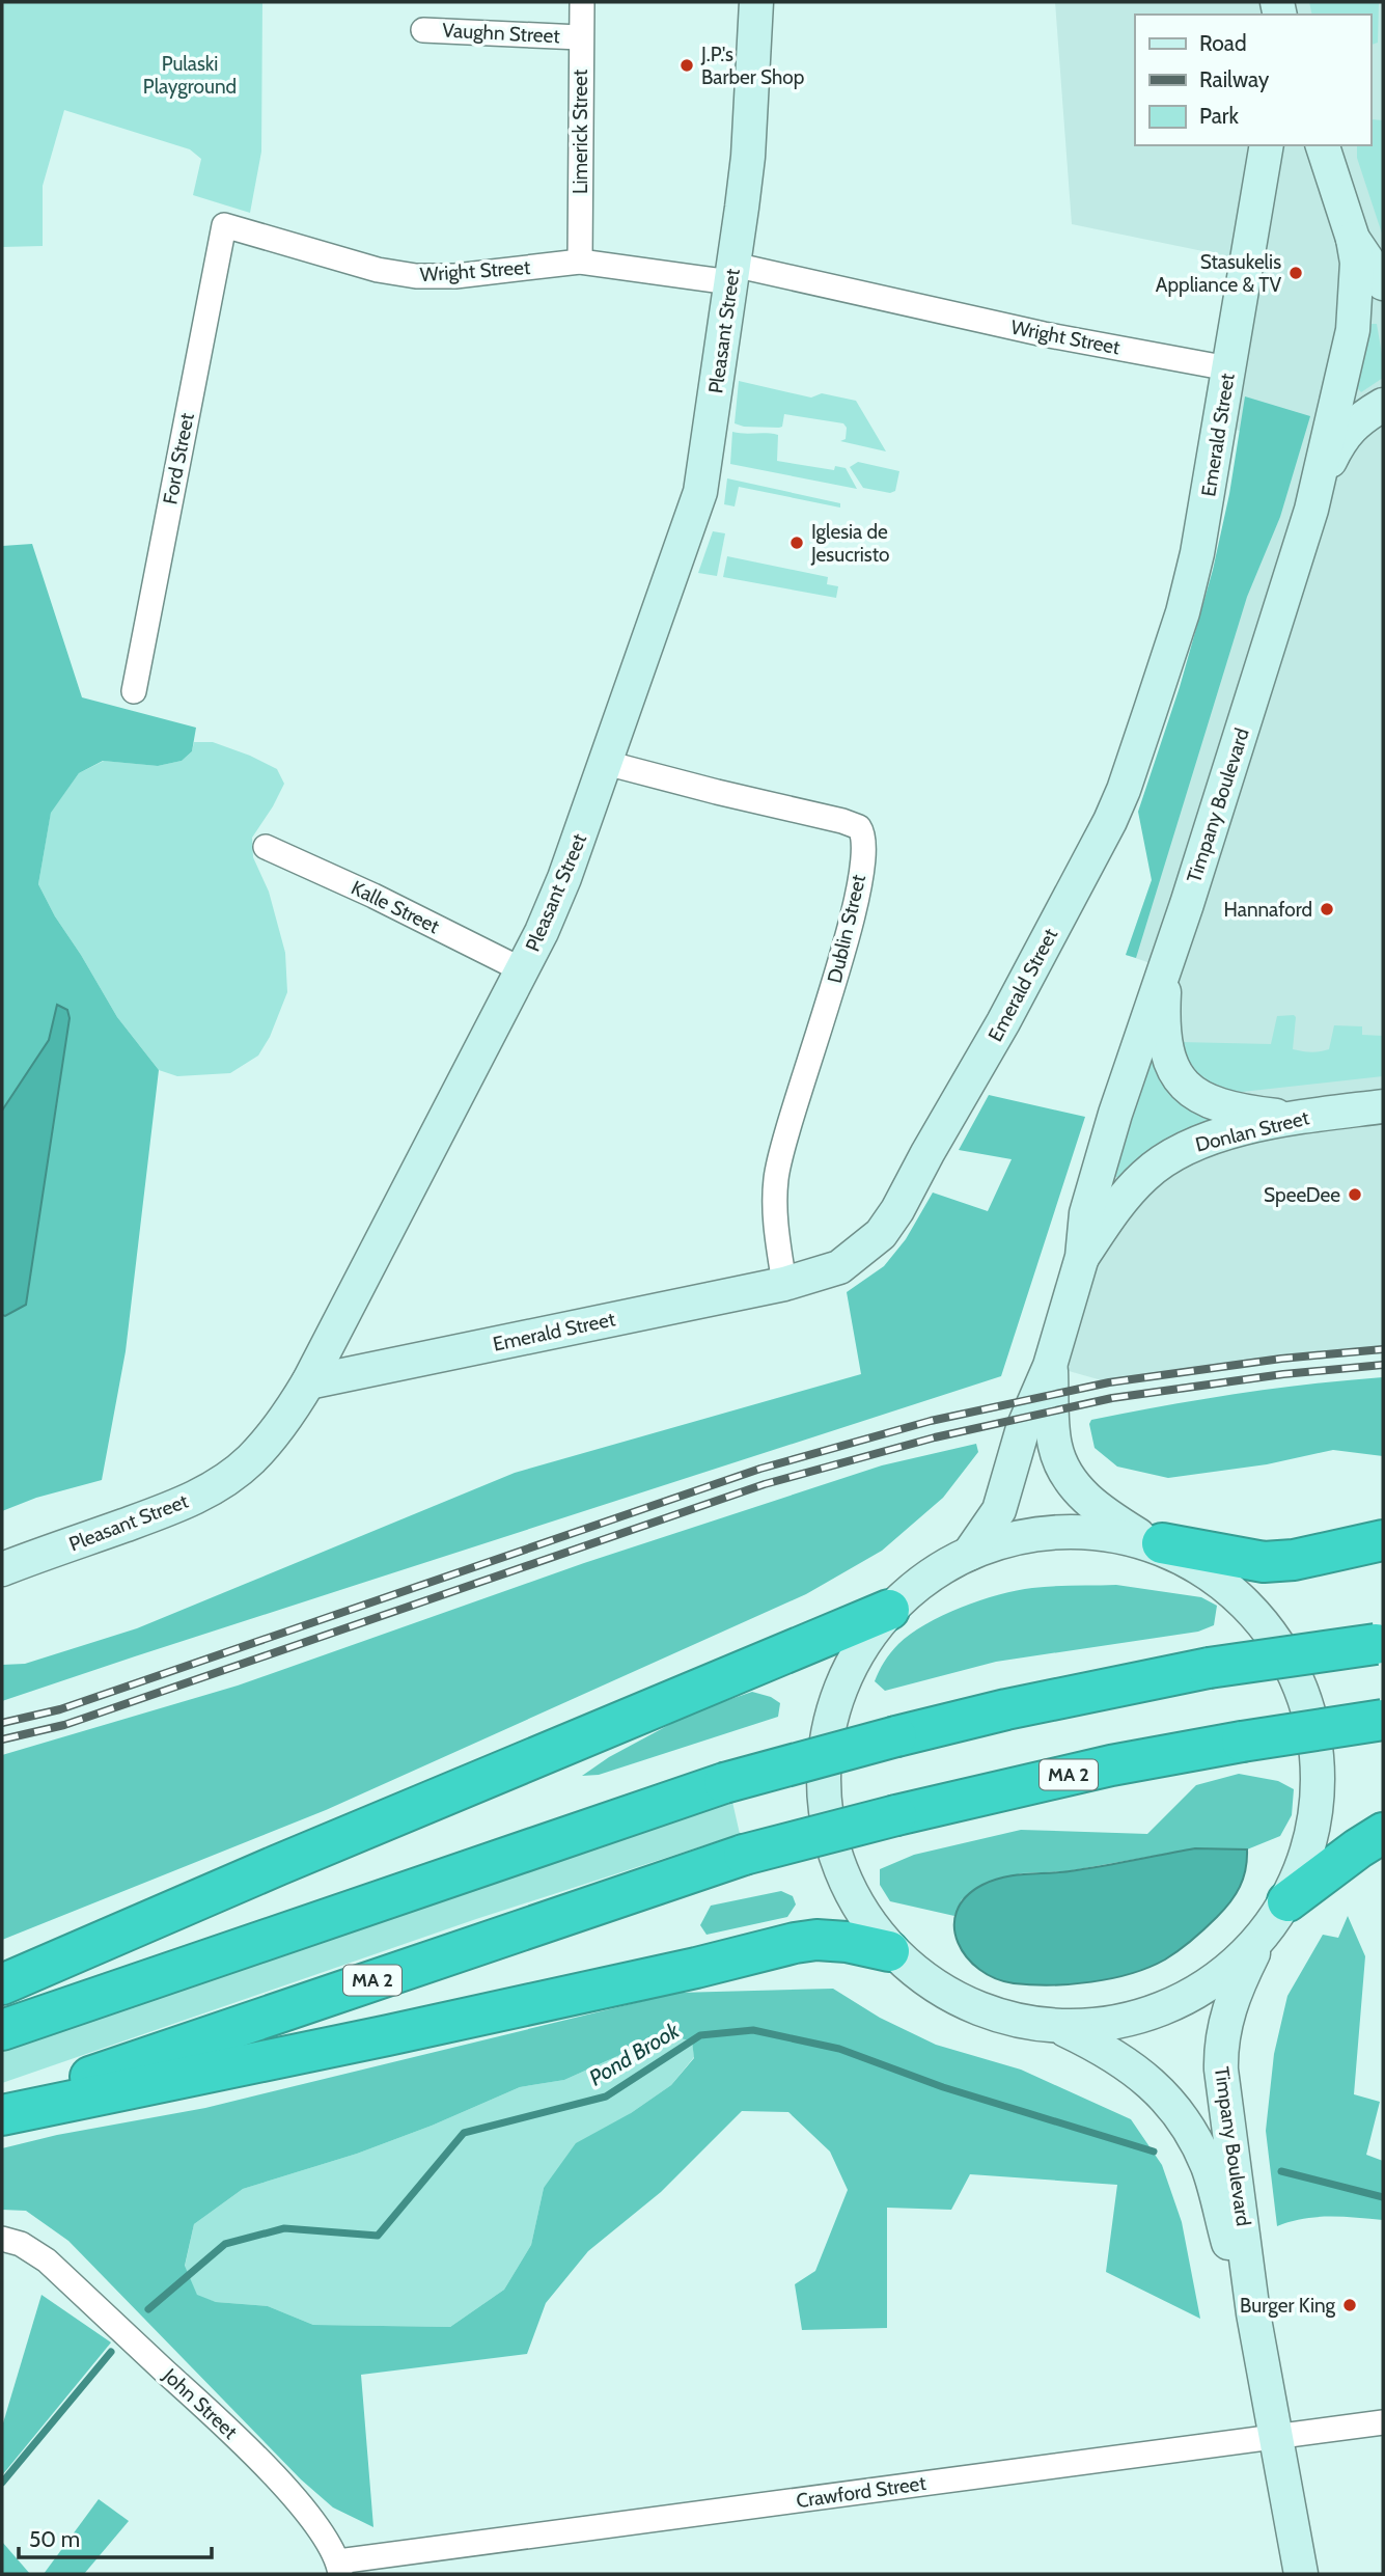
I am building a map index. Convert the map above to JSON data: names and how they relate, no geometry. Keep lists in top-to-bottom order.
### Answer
{
  "streets": {
    "highway": ["MA 2"],
    "main road": [
      "Pleasant Street",
      "Emerald Street",
      "Timpany Boulevard",
      "Donlan Street"
    ],
    "street": [
      "Vaughn Street",
      "Limerick Street",
      "Wright Street",
      "Ford Street",
      "Kalle Street",
      "Dublin Street",
      "John Street",
      "Crawford Street"
    ]
  },
  "crossings": [
    ["Vaughn Street", "Limerick Street"],
    ["Limerick Street", "Wright Street"],
    ["Wright Street", "Pleasant Street"],
    ["Wright Street", "Emerald Street"],
    ["Wright Street", "Ford Street"],
    ["Pleasant Street", "Emerald Street"],
    ["Pleasant Street", "Kalle Street"],
    ["Pleasant Street", "Dublin Street"],
    ["Emerald Street", "Dublin Street"],
    ["Timpany Boulevard", "Donlan Street"],
    ["Timpany Boulevard", "Crawford Street"],
    ["John Street", "Crawford Street"]
  ],
  "water": ["Pond Brook"],
  "parks": ["Pulaski Playground"],
  "places": [
    "J.P.'s Barber Shop",
    "Stasukelis Appliance & TV",
    "Iglesia de Jesucristo",
    "Hannaford",
    "SpeeDee",
    "Burger King"
  ],
  "legend": ["Road", "Railway", "Park"],
  "scale_bar": "50 m"
}
